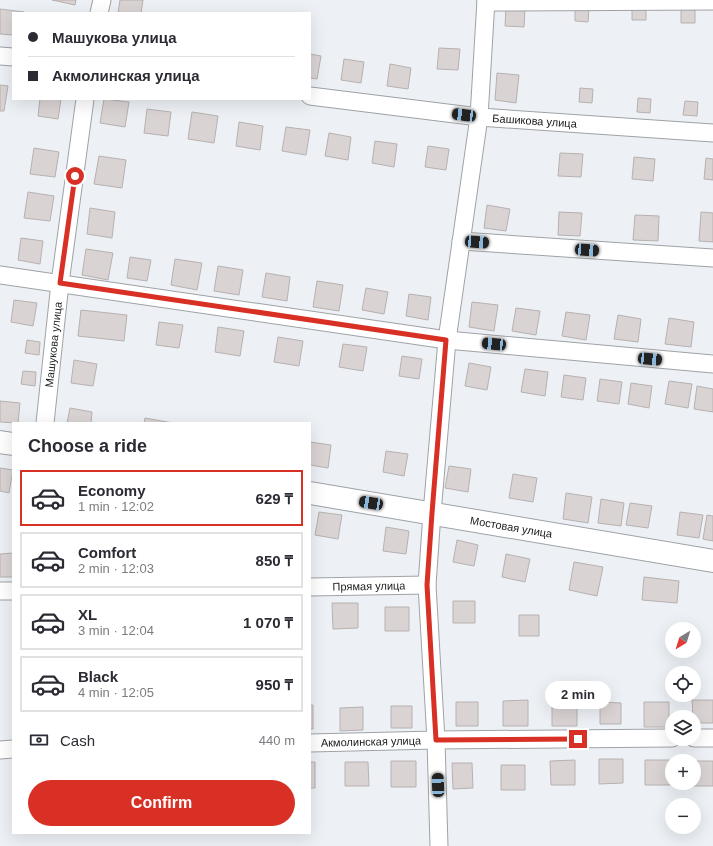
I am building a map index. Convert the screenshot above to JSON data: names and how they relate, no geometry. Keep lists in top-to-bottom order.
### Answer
{
  "streets": {
    "street": [
      "Башикова улица",
      "Машукова улица",
      "Мостовая улица",
      "Прямая улица",
      "Акмолинская улица"
    ]
  },
  "north": "bottom left",
  "page": {
    "banner": ["Машукова улица", "Акмолинская улица"],
    "heading": "Choose a ride",
    "list": [
      {
        "name": "Economy",
        "note": "1 min · 12:02",
        "value": "629 ₸"
      },
      {
        "name": "Comfort",
        "note": "2 min · 12:03",
        "value": "850 ₸"
      },
      {
        "name": "XL",
        "note": "3 min · 12:04",
        "value": "1 070 ₸"
      },
      {
        "name": "Black",
        "note": "4 min · 12:05",
        "value": "950 ₸"
      }
    ],
    "map_buttons": ["+", "−"],
    "bubble": "2 min",
    "pay": ["Cash", "440 m"],
    "buttons": "Confirm"
  }
}
